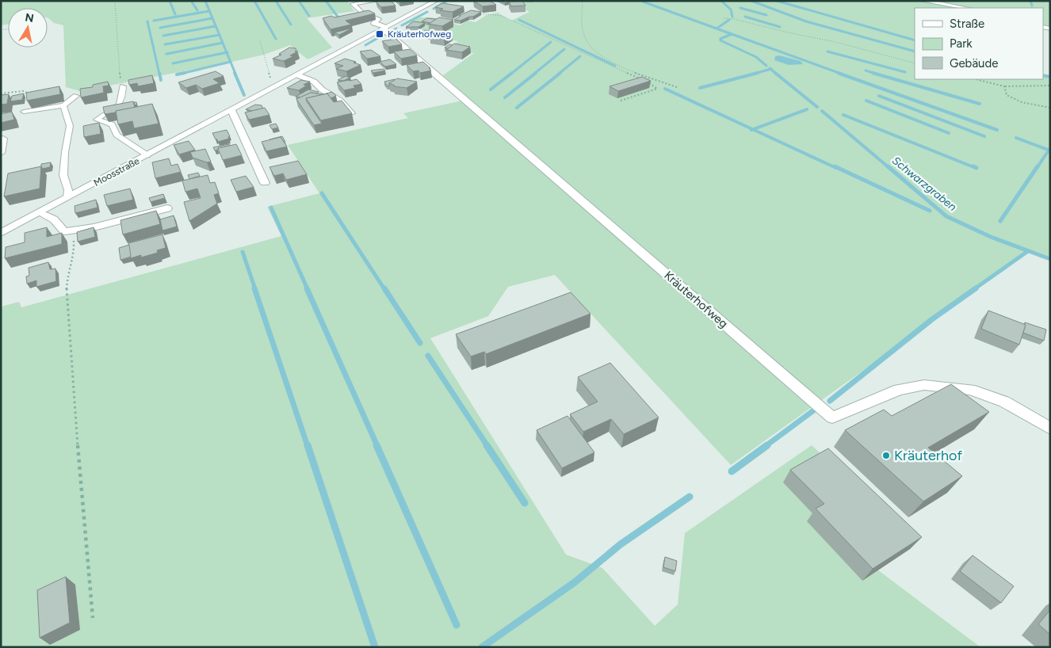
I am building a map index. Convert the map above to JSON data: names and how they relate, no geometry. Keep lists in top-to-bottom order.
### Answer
{
  "streets": {
    "street": ["Moosstraße", "Kräuterhofweg"]
  },
  "crossings": [
    ["Moosstraße", "Kräuterhofweg"]
  ],
  "water": ["Schwarzgraben"],
  "places": {
    "transit": ["Kräuterhofweg"],
    "other": ["Kräuterhof"]
  },
  "legend": ["Straße", "Park", "Gebäude"],
  "north": "top"
}
